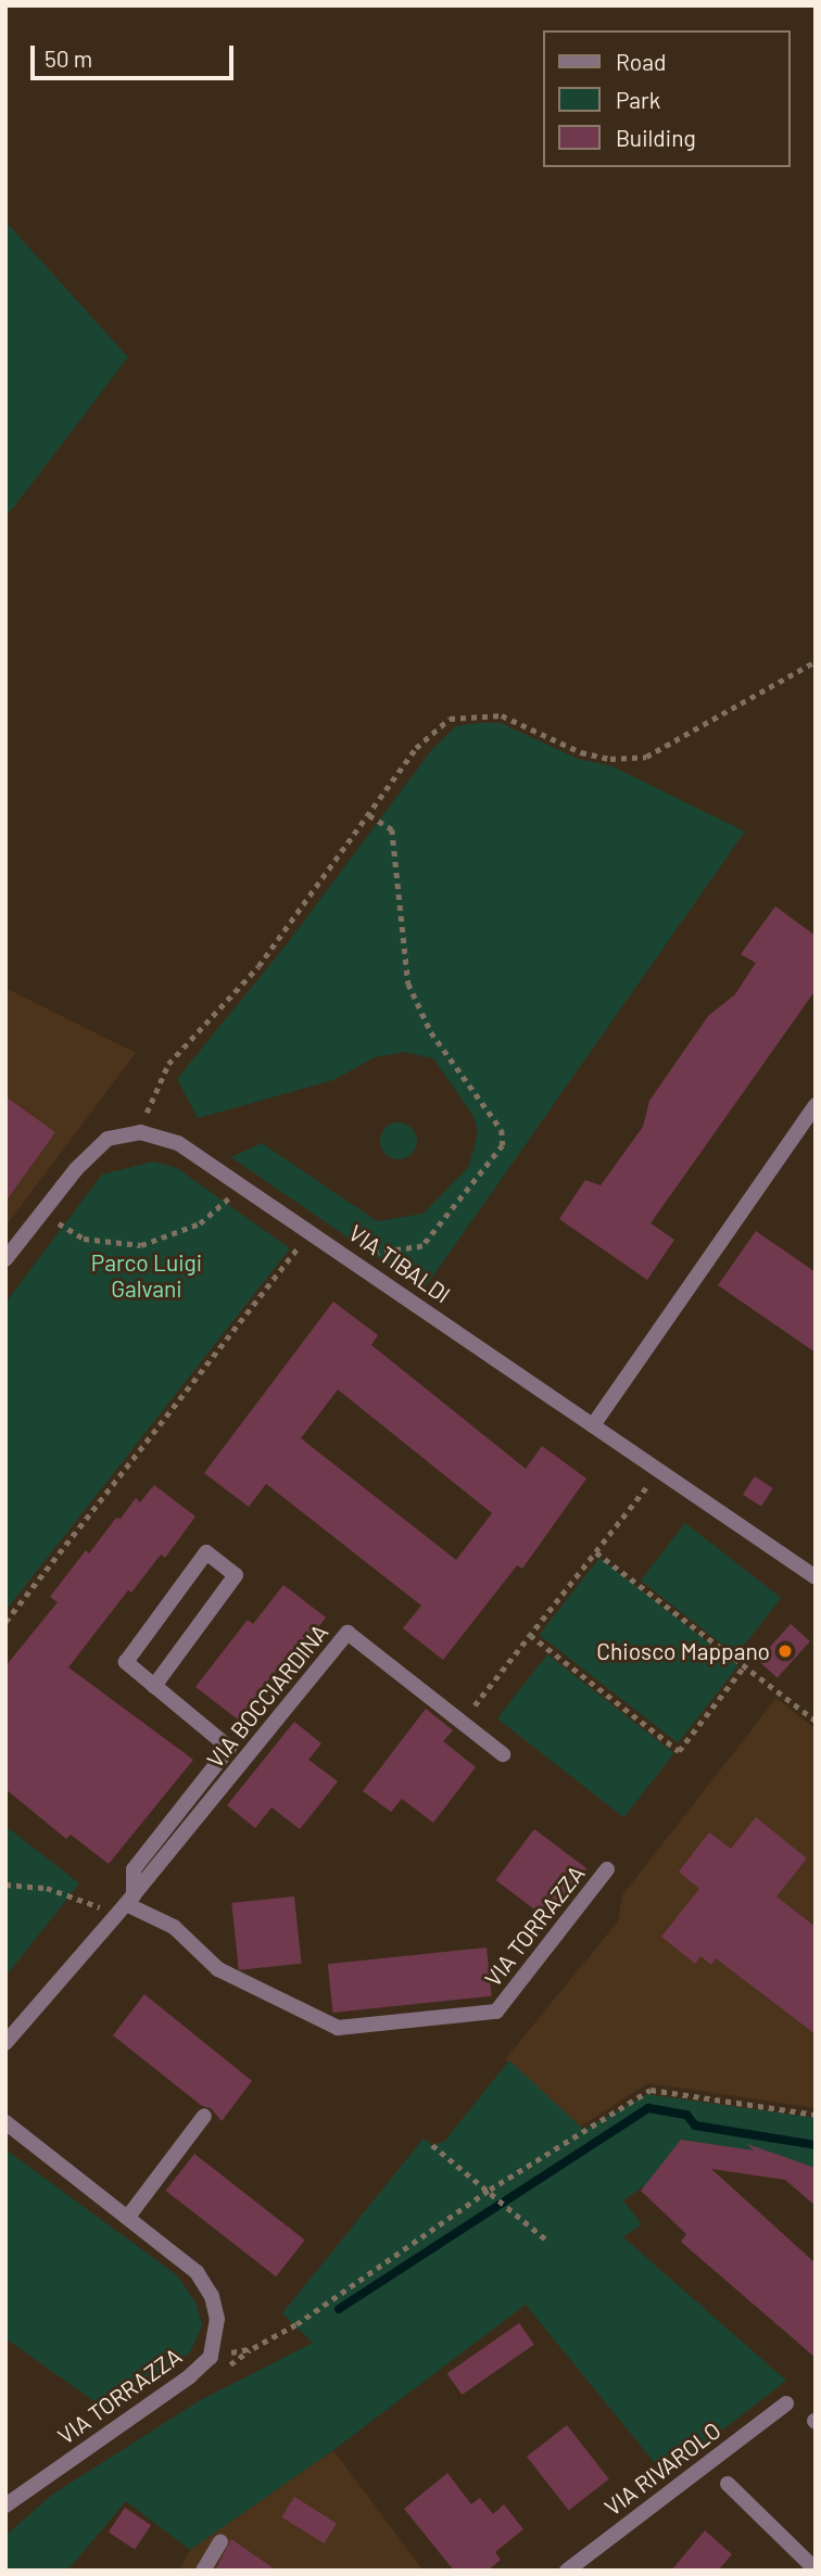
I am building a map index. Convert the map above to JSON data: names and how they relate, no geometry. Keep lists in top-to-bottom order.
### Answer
{
  "streets": {
    "street": [
      "VIA TIBALDI",
      "VIA BOCCIARDINA",
      "VIA TORRAZZA",
      "VIA RIVAROLO"
    ]
  },
  "crossings": [
    ["VIA BOCCIARDINA", "VIA TORRAZZA"]
  ],
  "parks": ["Parco Luigi Galvani"],
  "places": ["Chiosco Mappano"],
  "legend": ["Road", "Park", "Building"],
  "scale_bar": "50 m"
}
